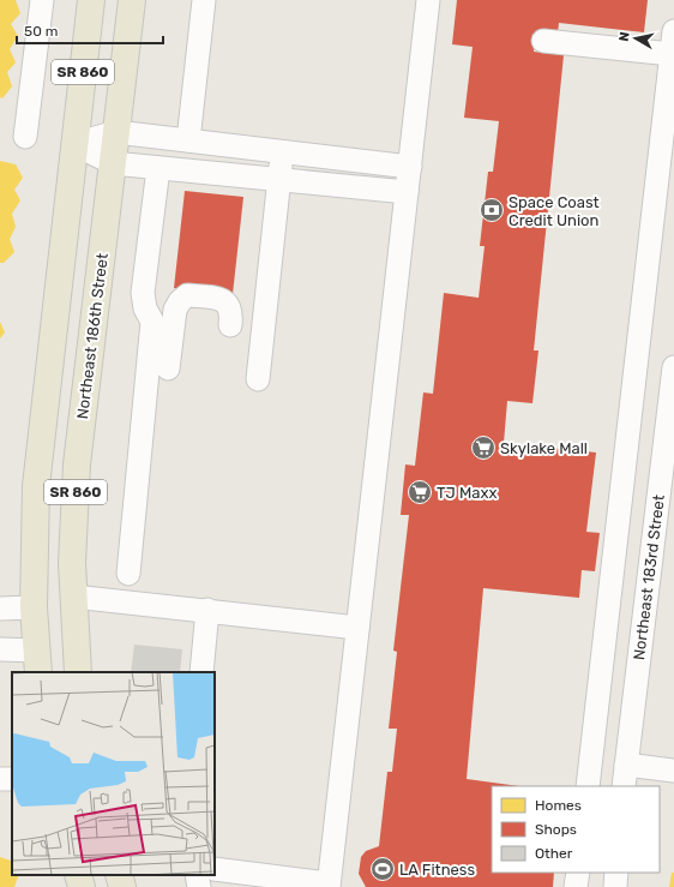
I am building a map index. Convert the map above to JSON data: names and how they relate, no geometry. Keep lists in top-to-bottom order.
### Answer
{
  "streets": {
    "main road": ["SR 860", "Northeast 186th Street"],
    "street": ["Northeast 183rd Street"]
  },
  "places": {
    "bank": ["Space Coast Credit Union"],
    "supermarket": ["Skylake Mall", "TJ Maxx"],
    "sports": ["LA Fitness"]
  },
  "legend": ["Homes", "Shops", "Other"],
  "scale_bar": "50 m",
  "north": "left"
}
